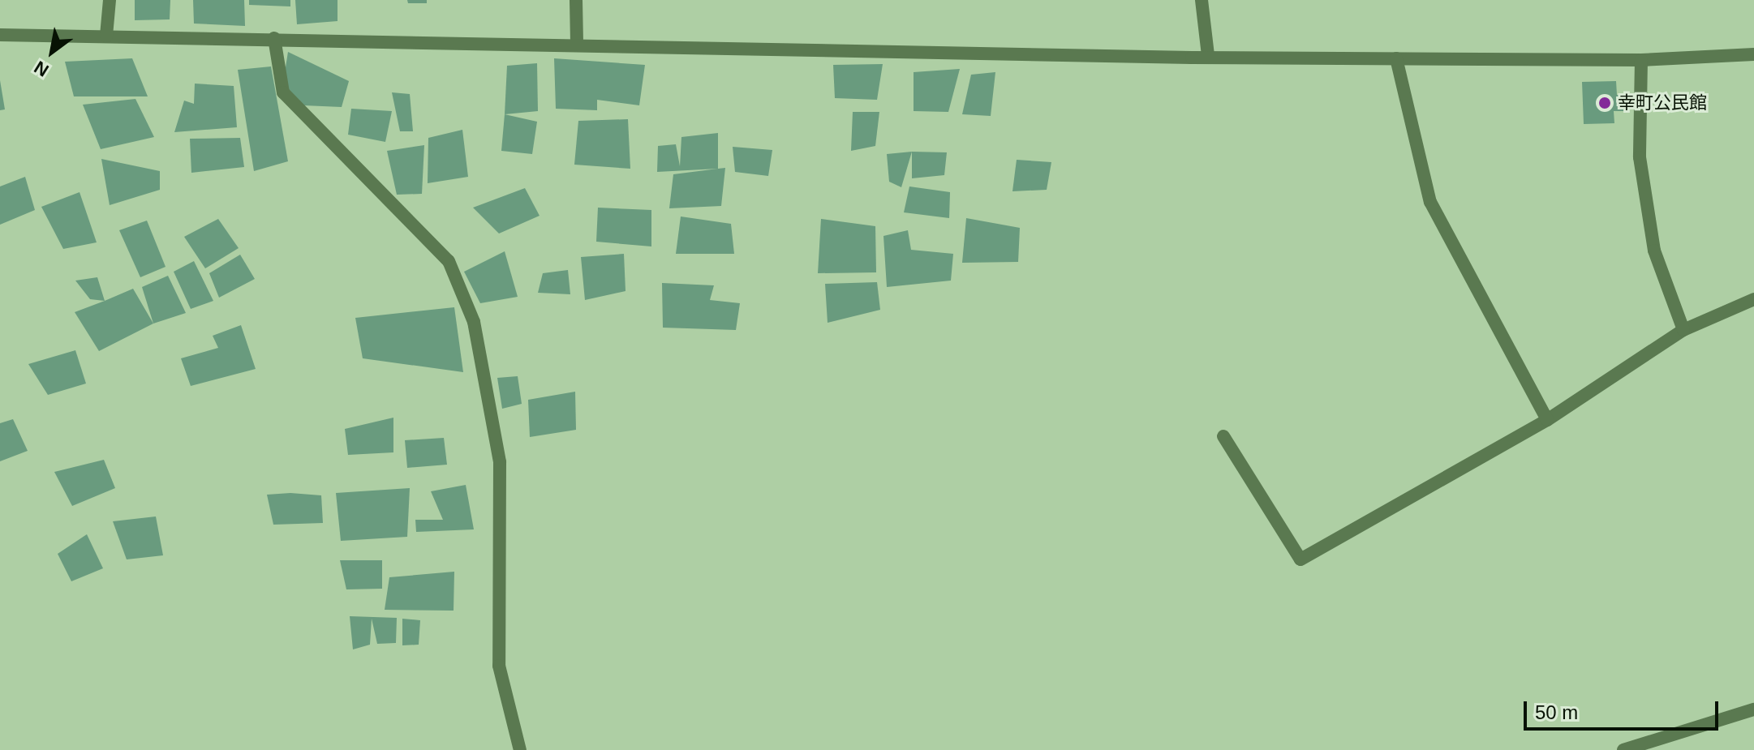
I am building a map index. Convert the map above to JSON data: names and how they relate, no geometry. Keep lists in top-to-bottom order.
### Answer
{
  "places": ["幸町公民館"],
  "scale_bar": "50 m",
  "north": "bottom left"
}
